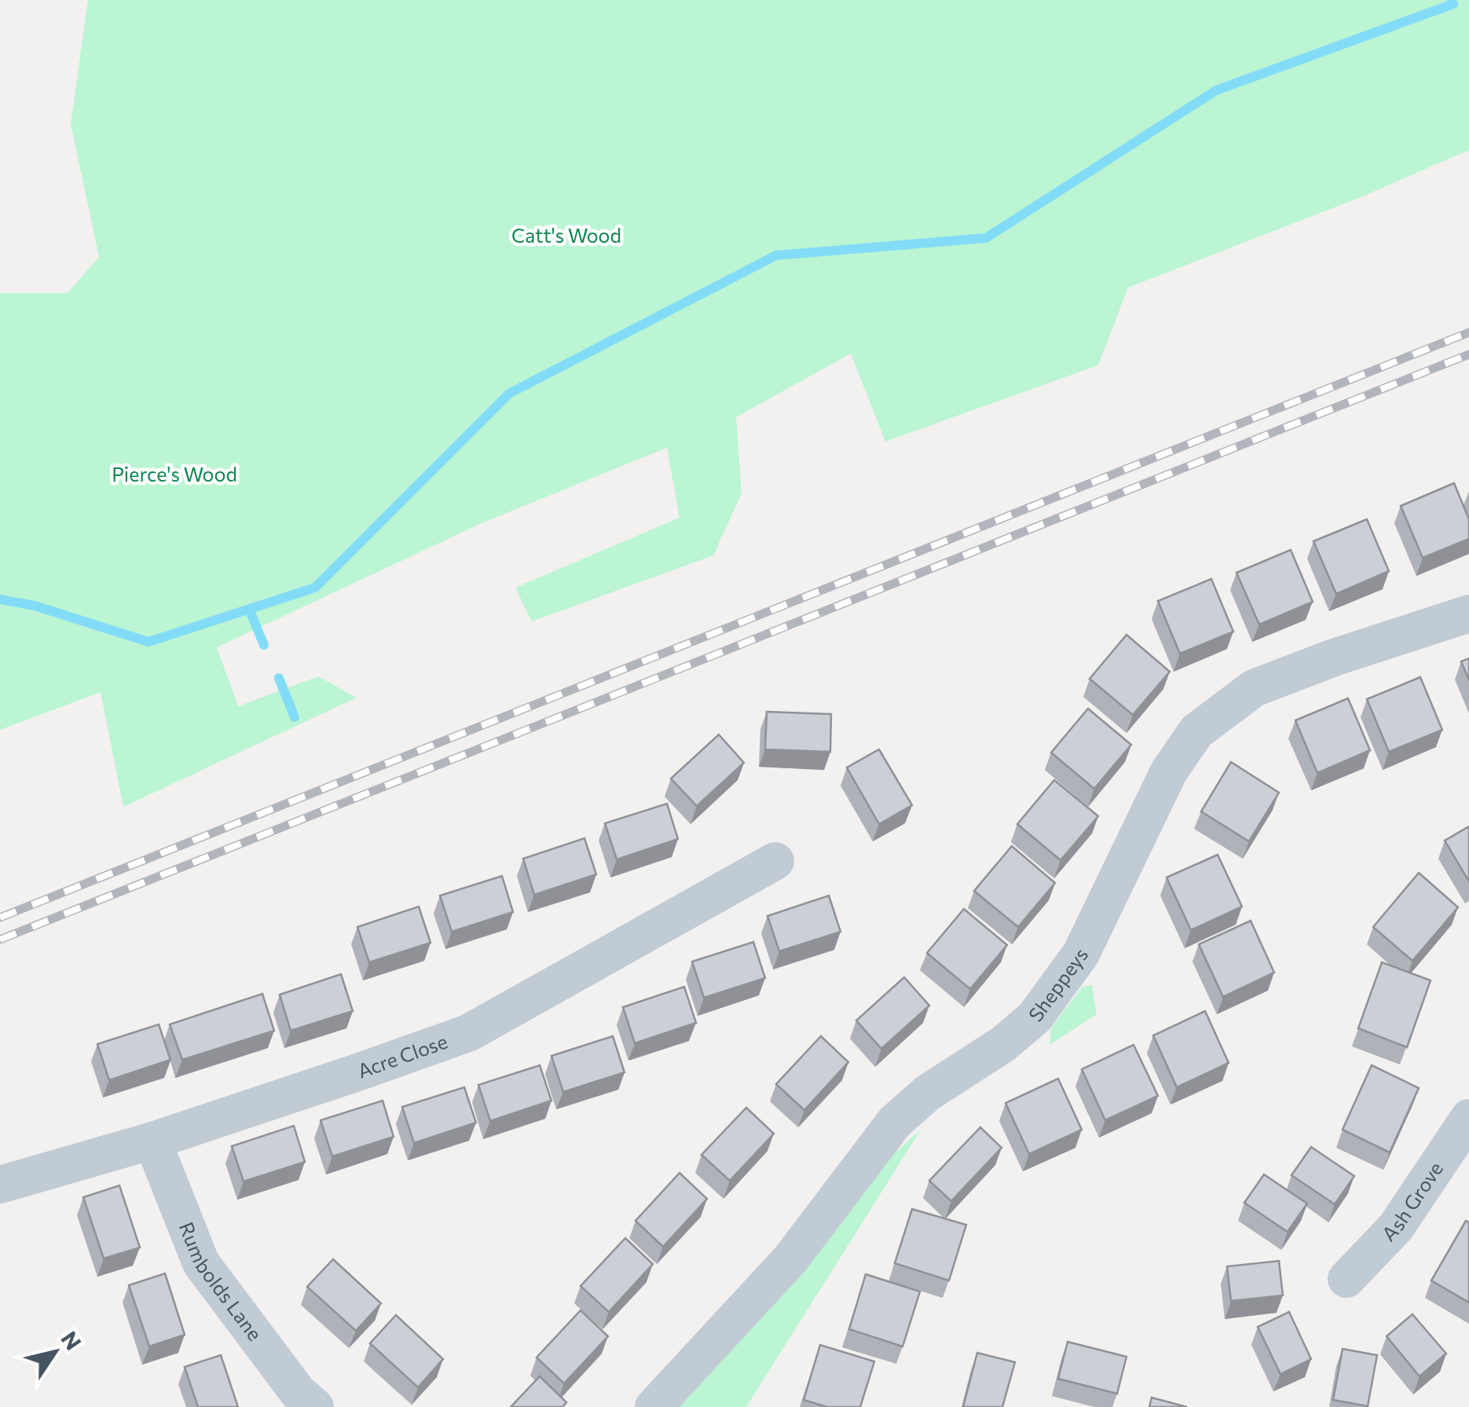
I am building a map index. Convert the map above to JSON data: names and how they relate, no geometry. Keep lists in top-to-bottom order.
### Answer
{
  "streets": {
    "street": [
      "Sheppeys",
      "Acre Close",
      "Ash Grove",
      "Rumbolds Lane"
    ]
  },
  "crossings": [
    ["Acre Close", "Rumbolds Lane"]
  ],
  "parks": ["Catt's Wood", "Pierce's Wood"],
  "north": "top right"
}
